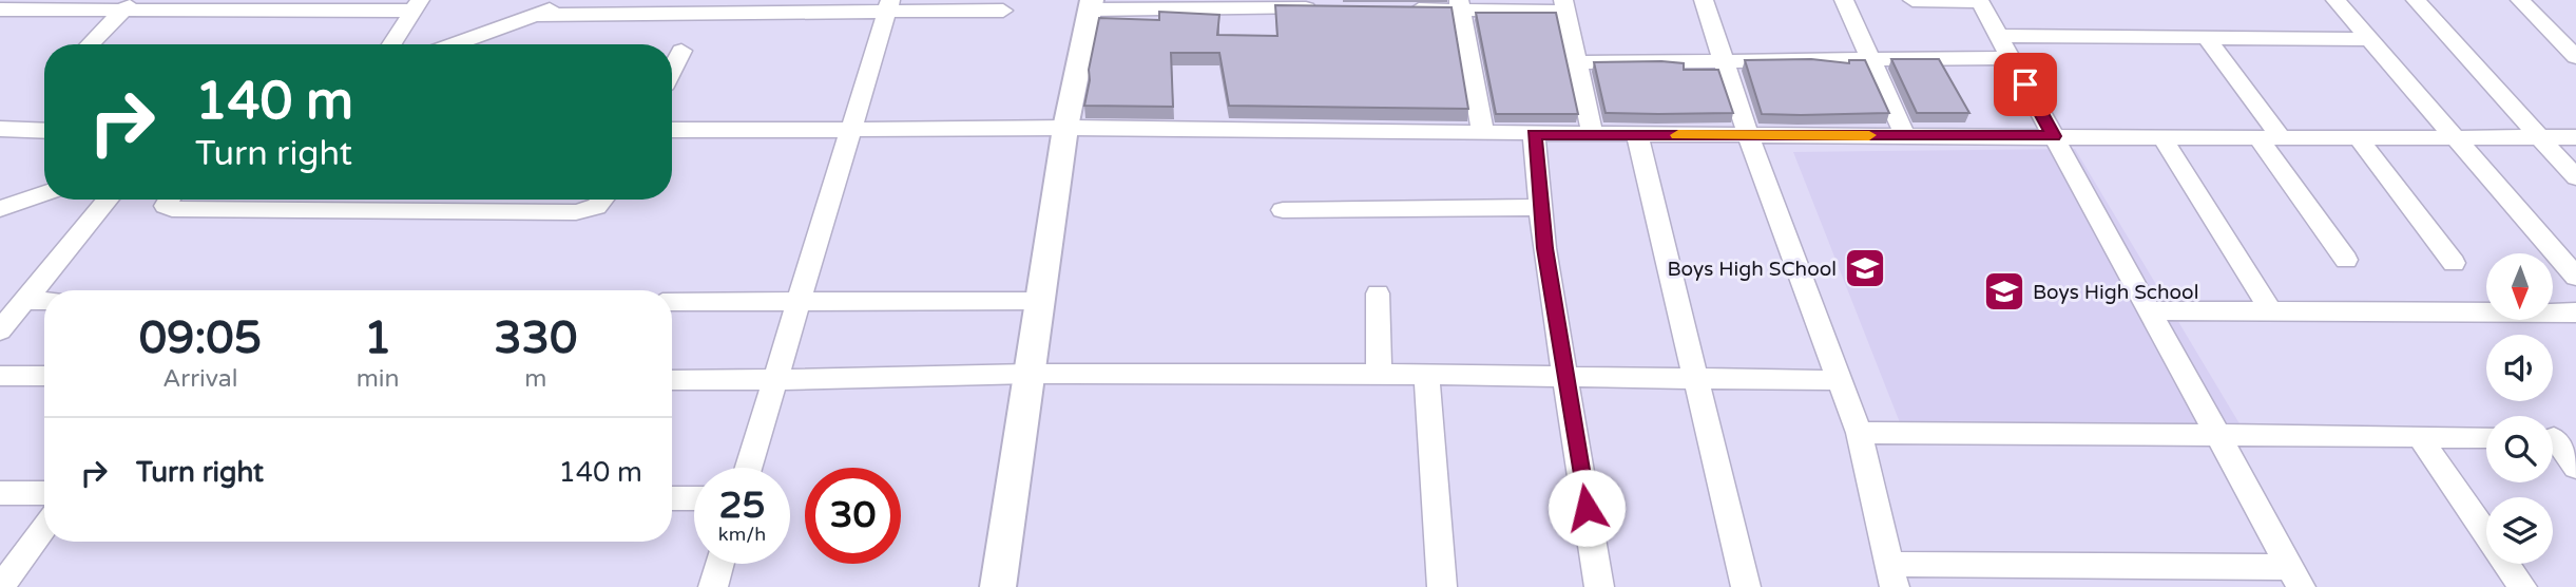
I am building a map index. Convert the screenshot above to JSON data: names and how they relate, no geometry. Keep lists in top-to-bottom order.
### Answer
{
  "places": {
    "school or university": ["Boys High SChool", "Boys High School"]
  },
  "north": "bottom",
  "page": {
    "turn": ["140 m", "Turn right"],
    "eta": [
      "09:05",
      "Arrival",
      "1",
      "min",
      "330",
      "m"
    ],
    "list": [
      {
        "name": "Turn right",
        "value": "140 m"
      }
    ],
    "speed": "25 km/h",
    "limit": "30"
  }
}
